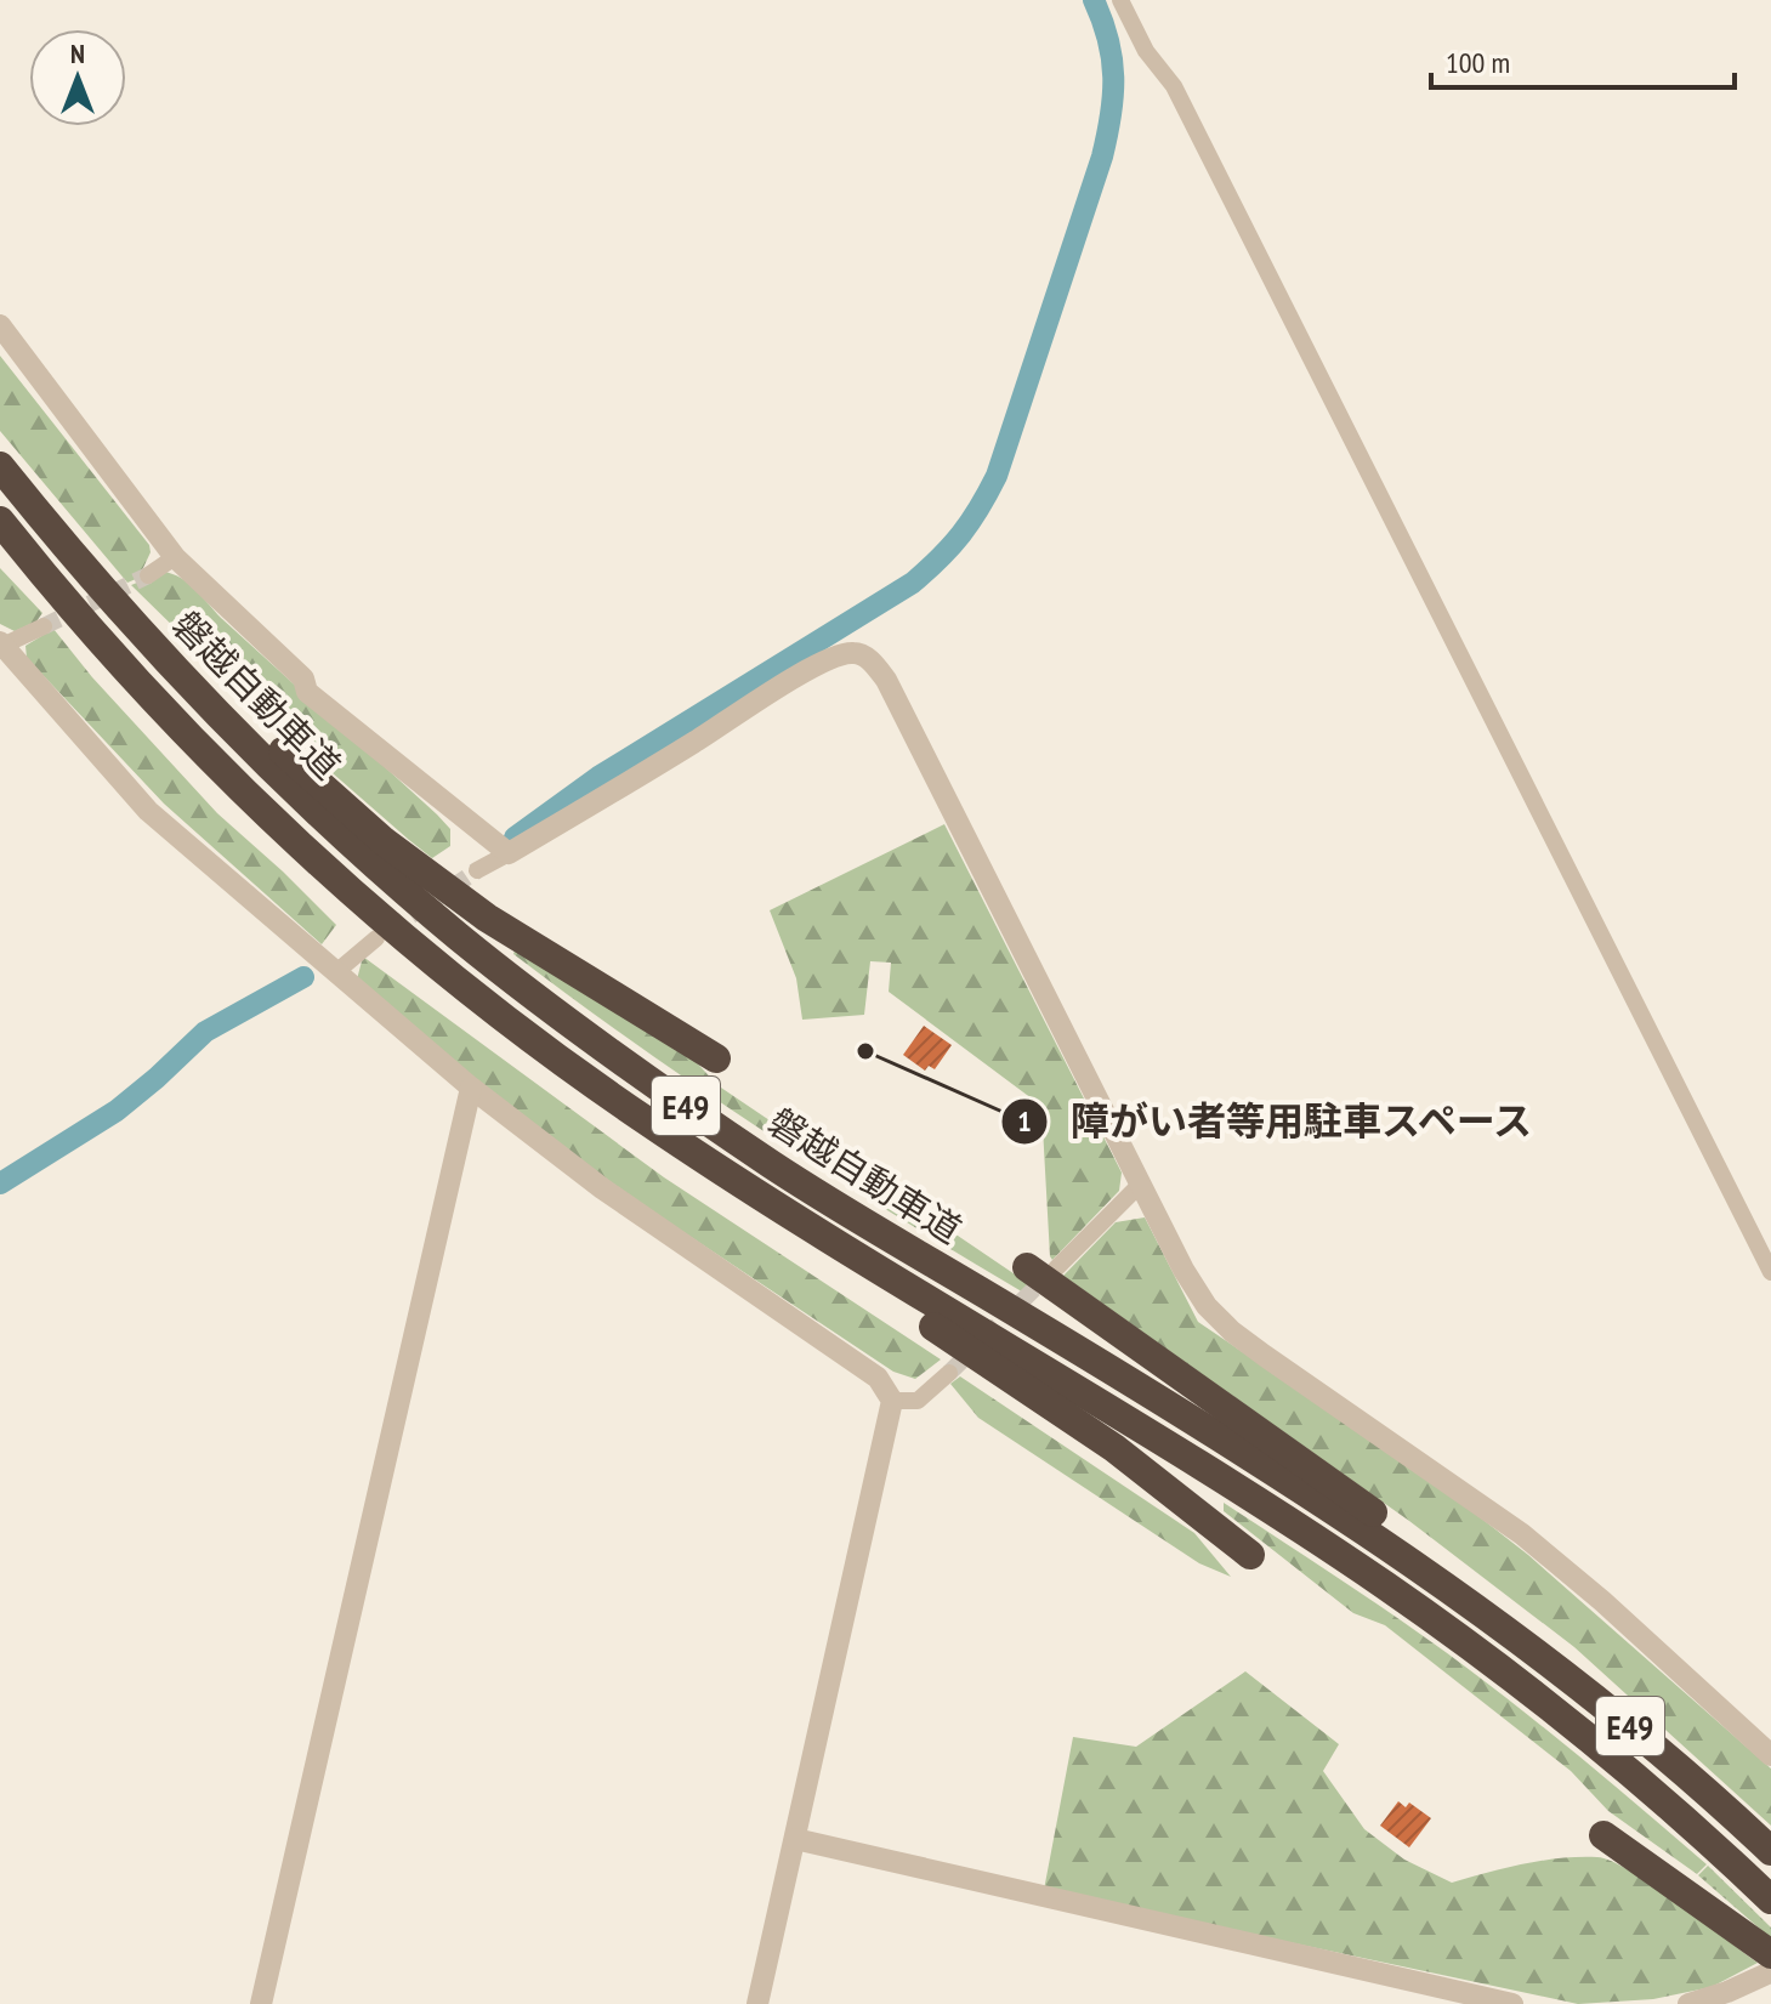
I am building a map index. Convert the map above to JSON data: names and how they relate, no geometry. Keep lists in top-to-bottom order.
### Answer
{
  "streets": {
    "highway": ["磐越自動車道", "E49"]
  },
  "places": ["障がい者等用駐車スペース"],
  "scale_bar": "100 m",
  "north": "top"
}
